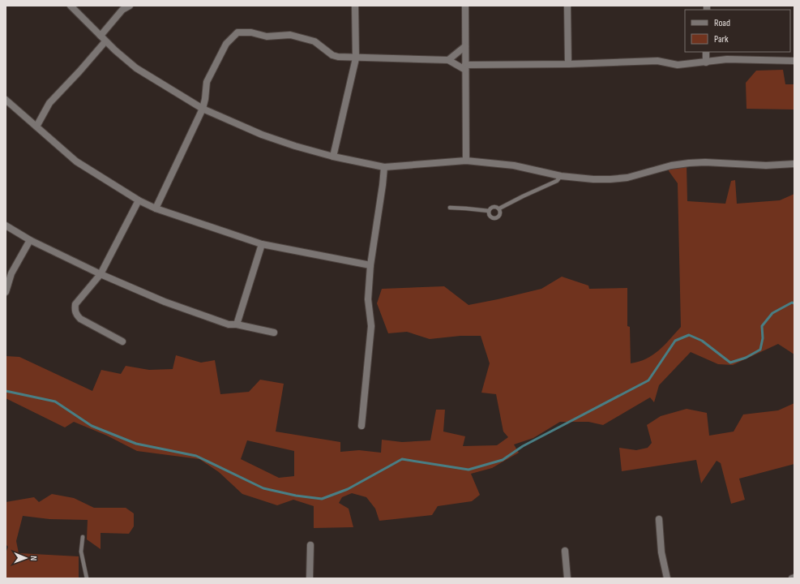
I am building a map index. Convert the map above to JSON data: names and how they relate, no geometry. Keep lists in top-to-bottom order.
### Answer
{
  "legend": ["Road", "Park"],
  "north": "right"
}
